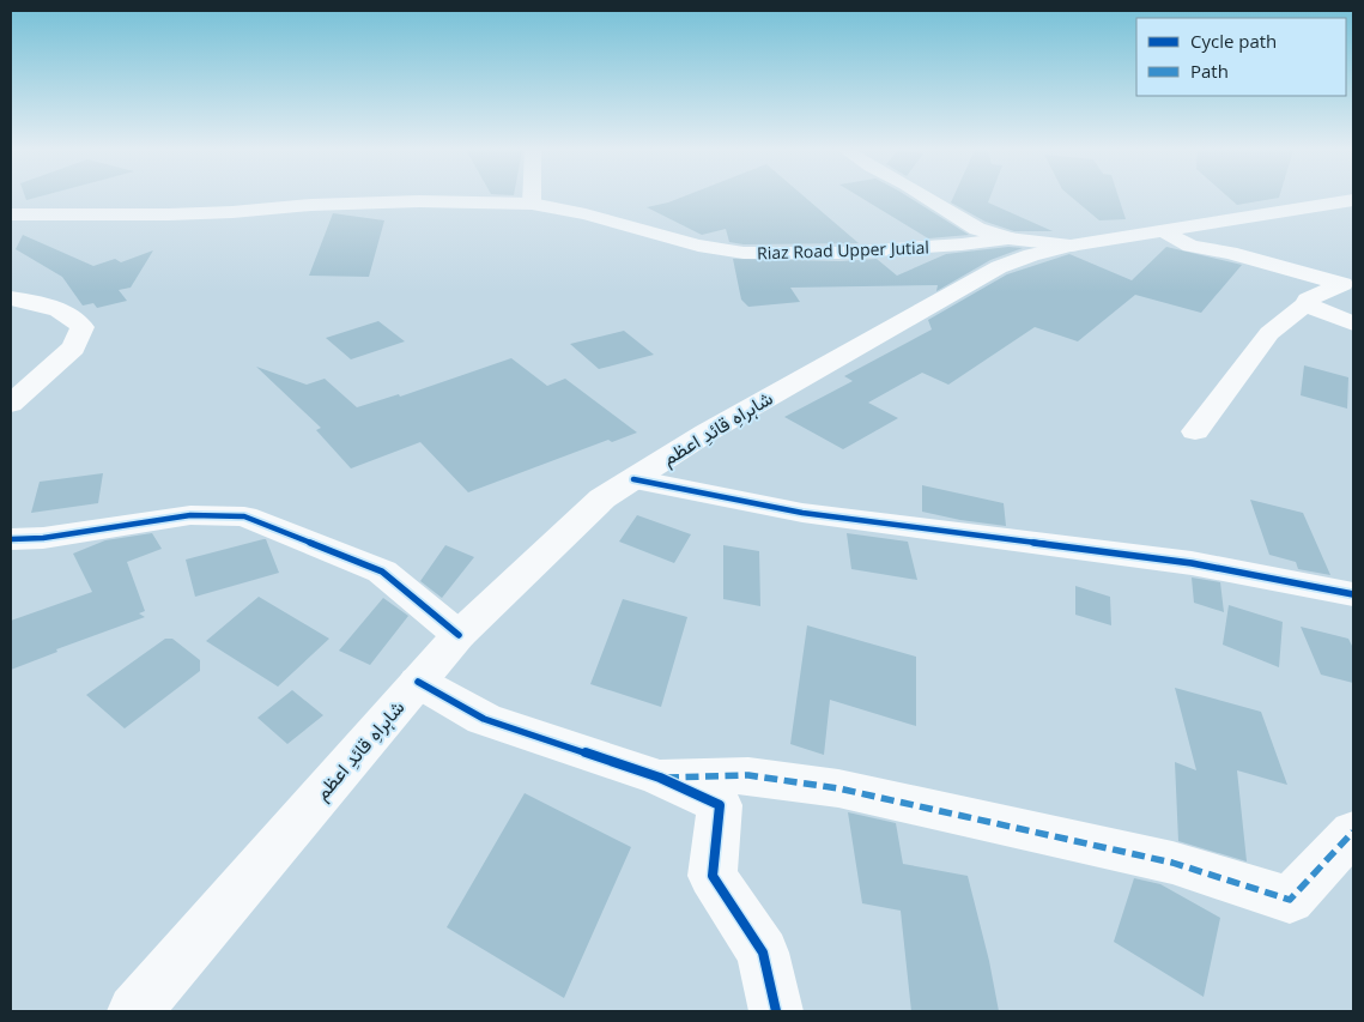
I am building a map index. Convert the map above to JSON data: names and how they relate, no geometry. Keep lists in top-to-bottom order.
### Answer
{
  "streets": {
    "main road": ["Riaz Road Upper Jutial", "شاہراہِ قائدِ اعظم"]
  },
  "crossings": [
    ["Riaz Road Upper Jutial", "شاہراہِ قائدِ اعظم"]
  ],
  "legend": ["Cycle path", "Path"]
}
